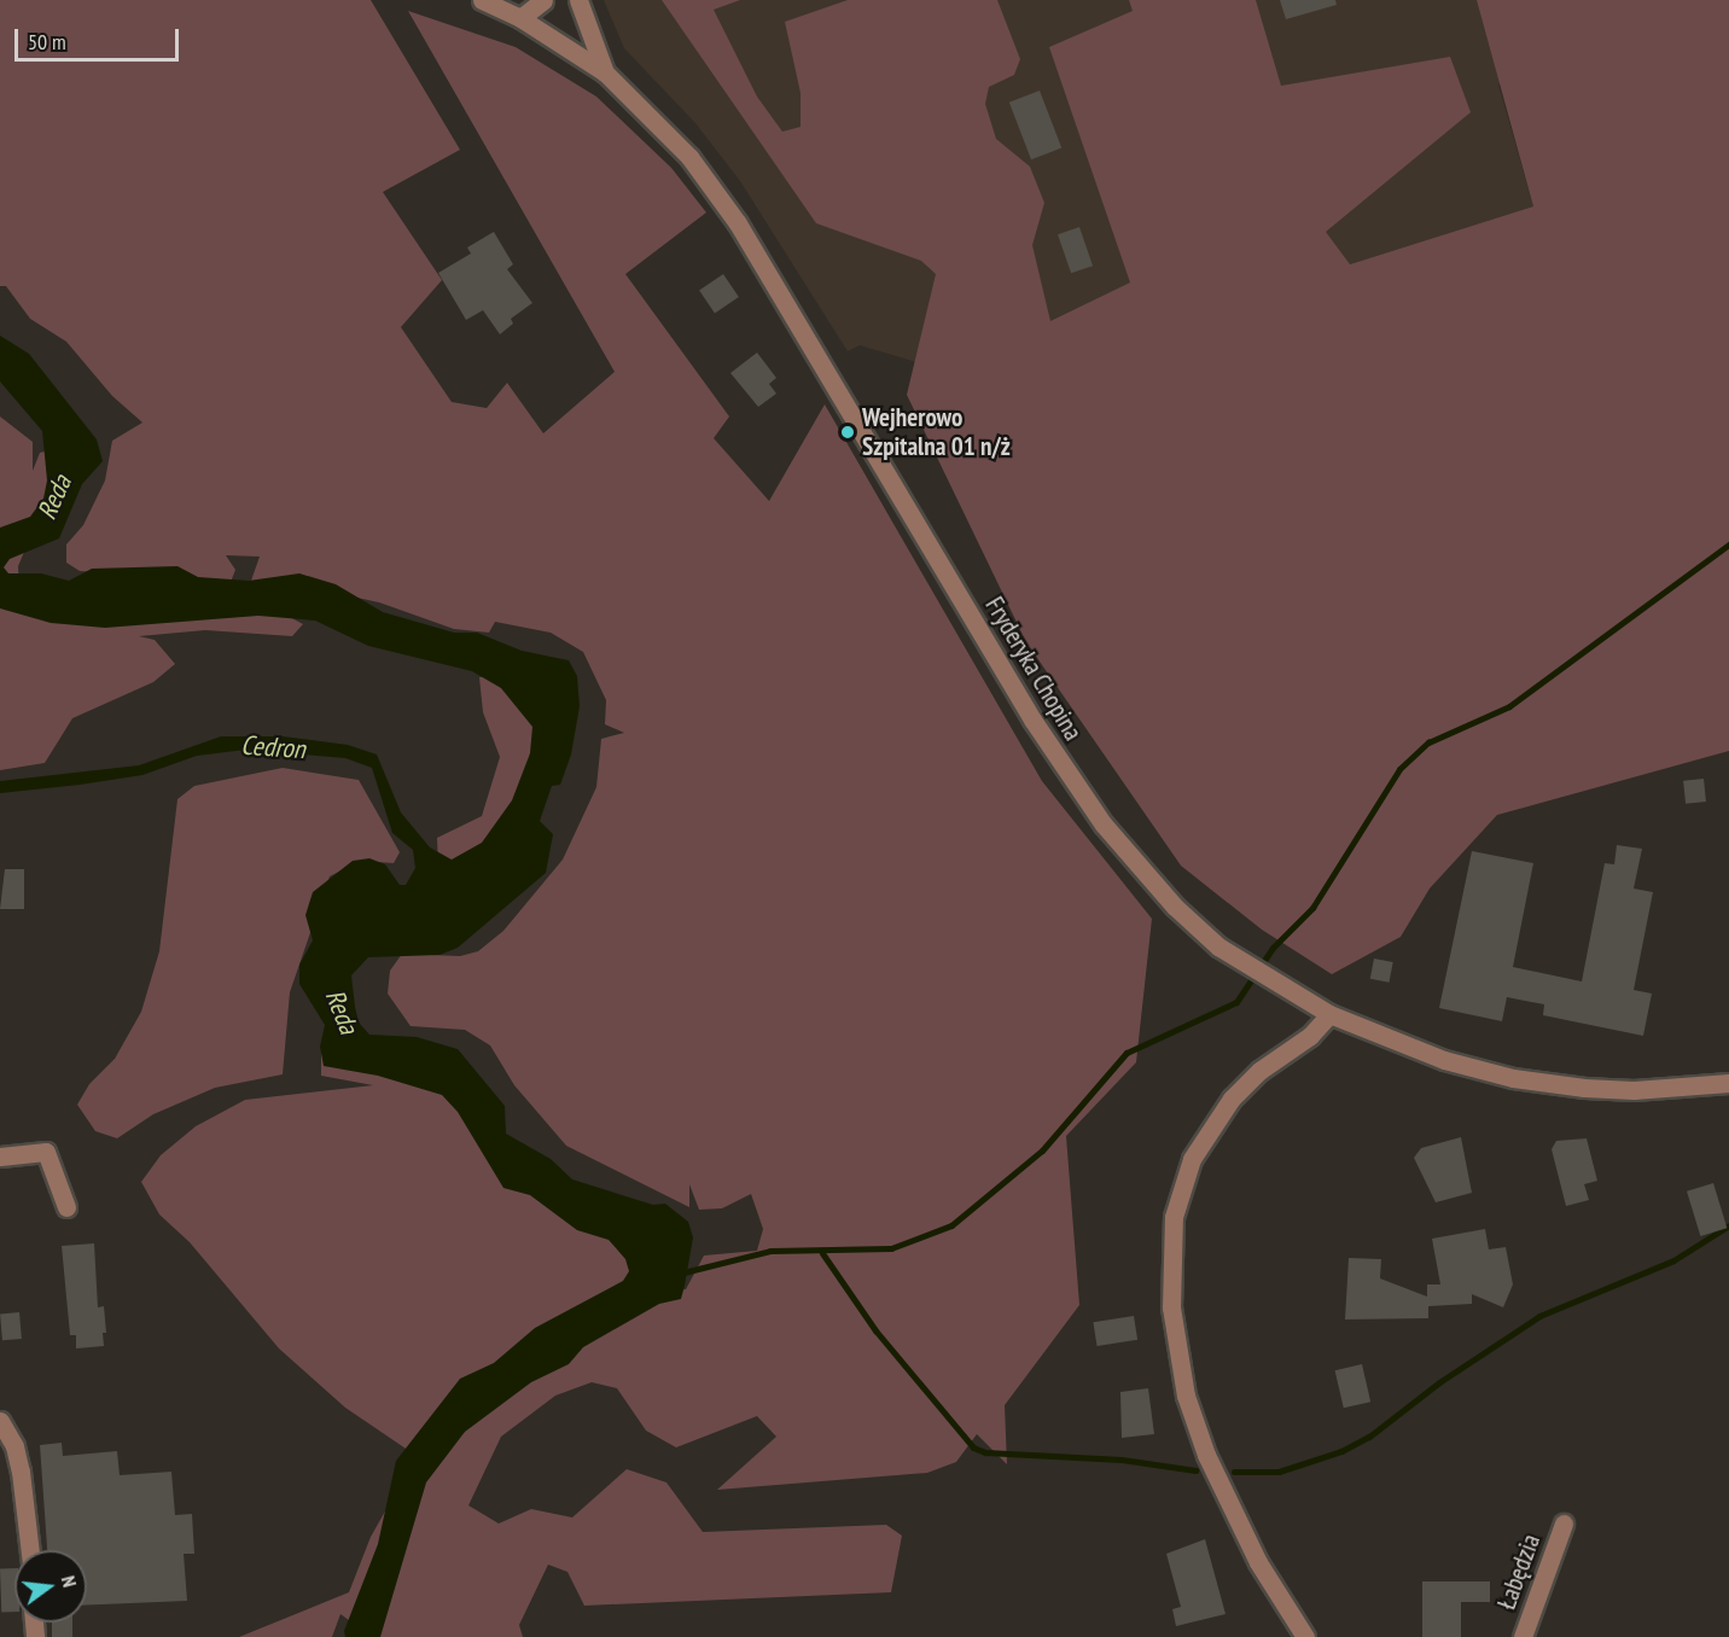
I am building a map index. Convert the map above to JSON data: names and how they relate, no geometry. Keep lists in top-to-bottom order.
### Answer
{
  "streets": {
    "street": ["Fryderyka Chopina", "Łabędzia"]
  },
  "water": ["Reda", "Cedron"],
  "places": ["Wejherowo Szpitalna 01 n/ż"],
  "scale_bar": "50 m",
  "north": "right"
}
